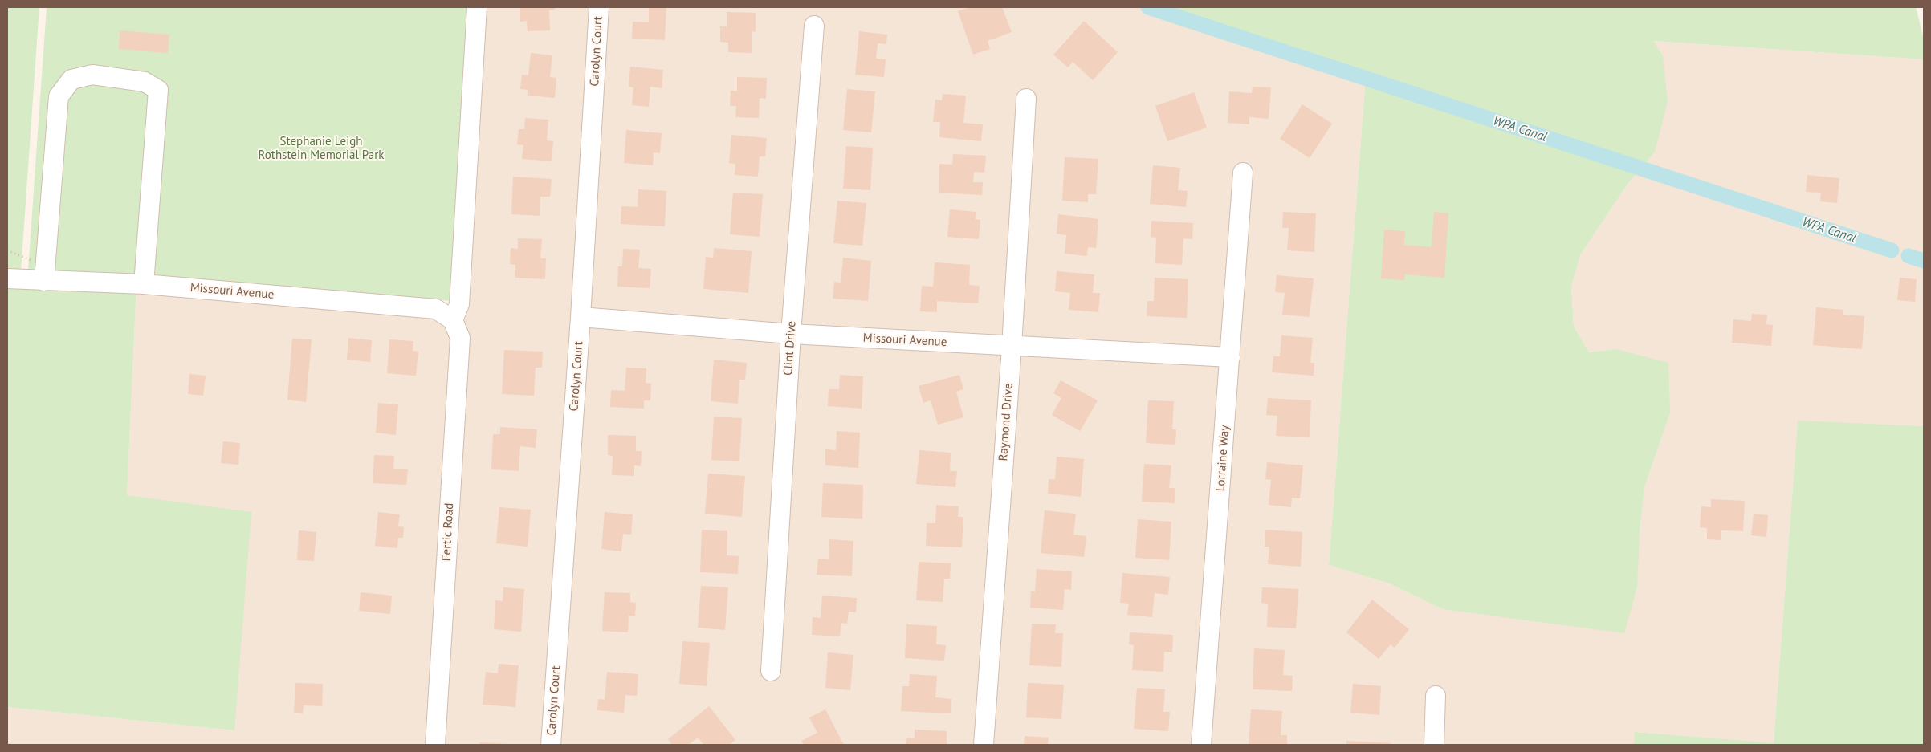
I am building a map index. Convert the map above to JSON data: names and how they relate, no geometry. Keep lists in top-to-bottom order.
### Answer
{
  "streets": {
    "street": [
      "Carolyn Court",
      "Missouri Avenue",
      "Clint Drive",
      "Raymond Drive",
      "Lorraine Way",
      "Fertic Road"
    ]
  },
  "crossings": [
    ["Carolyn Court", "Missouri Avenue"],
    ["Missouri Avenue", "Clint Drive"],
    ["Missouri Avenue", "Raymond Drive"],
    ["Missouri Avenue", "Lorraine Way"],
    ["Missouri Avenue", "Fertic Road"]
  ],
  "water": ["WPA Canal"],
  "parks": ["Stephanie Leigh Rothstein Memorial Park"]
}
